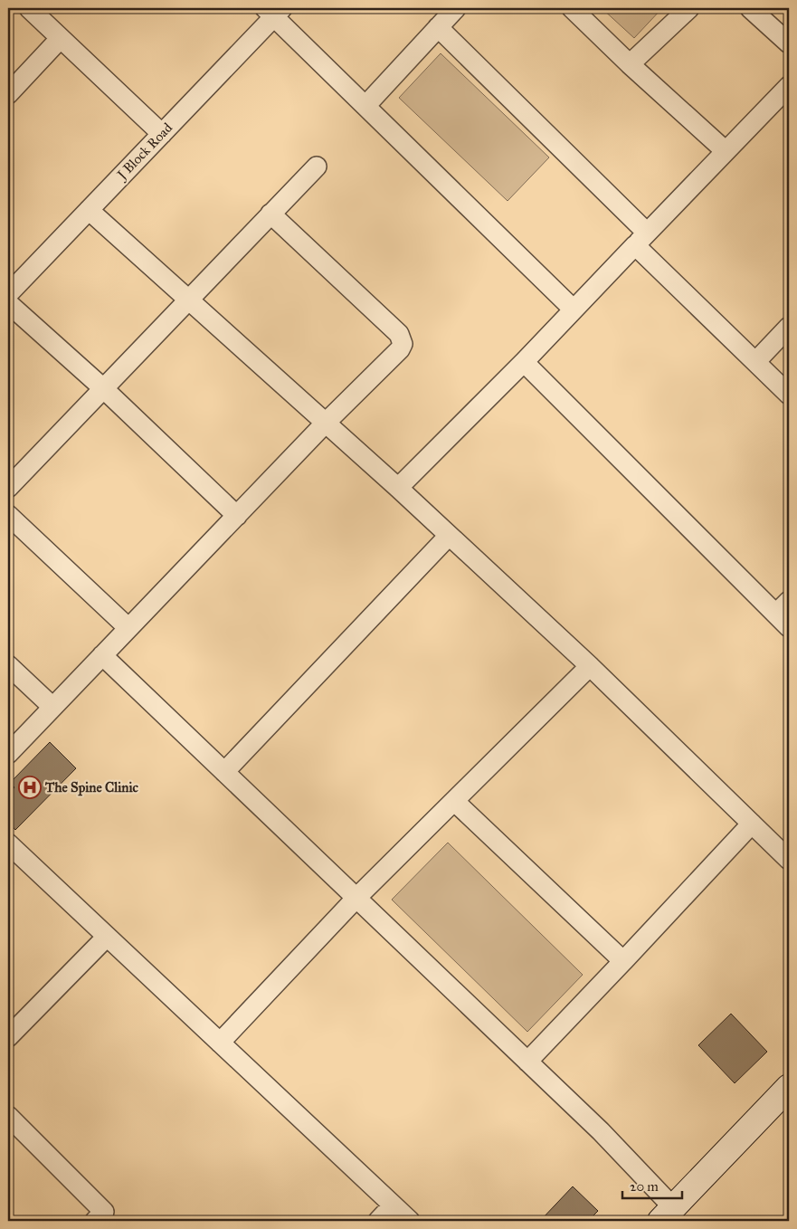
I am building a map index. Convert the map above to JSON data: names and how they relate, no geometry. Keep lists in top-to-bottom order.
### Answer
{
  "streets": {
    "street": ["J Block Road"]
  },
  "places": {
    "hospital": ["The Spine Clinic"]
  },
  "scale_bar": "20 m"
}
